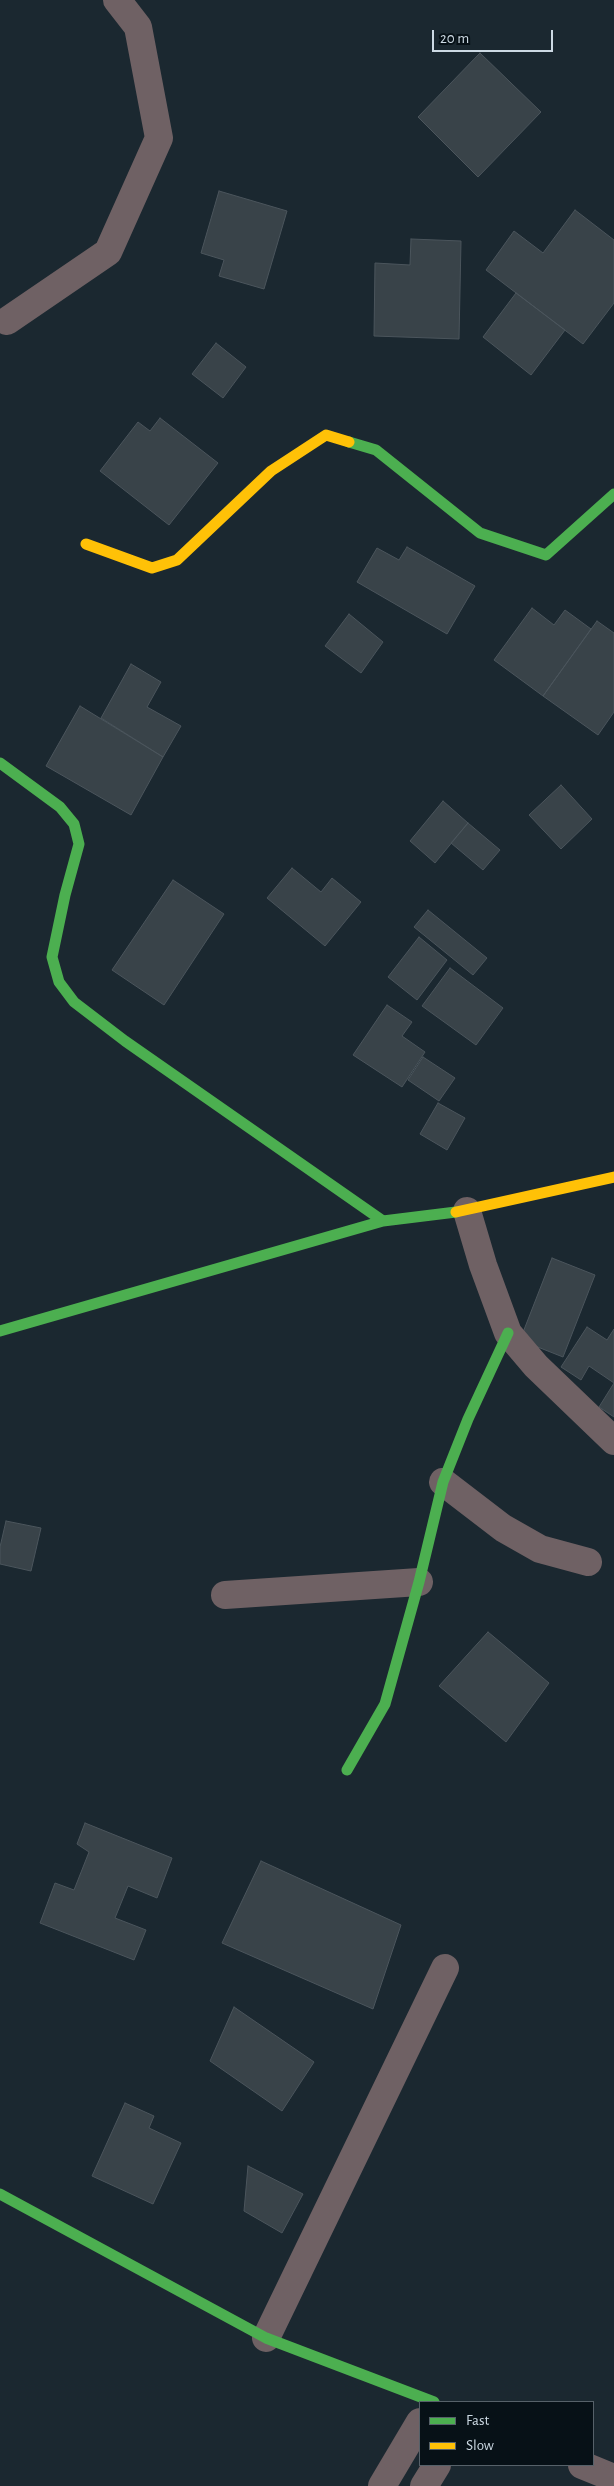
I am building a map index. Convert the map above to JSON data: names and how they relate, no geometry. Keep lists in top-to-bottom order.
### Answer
{
  "legend": ["Fast", "Slow"],
  "scale_bar": "20 m"
}
